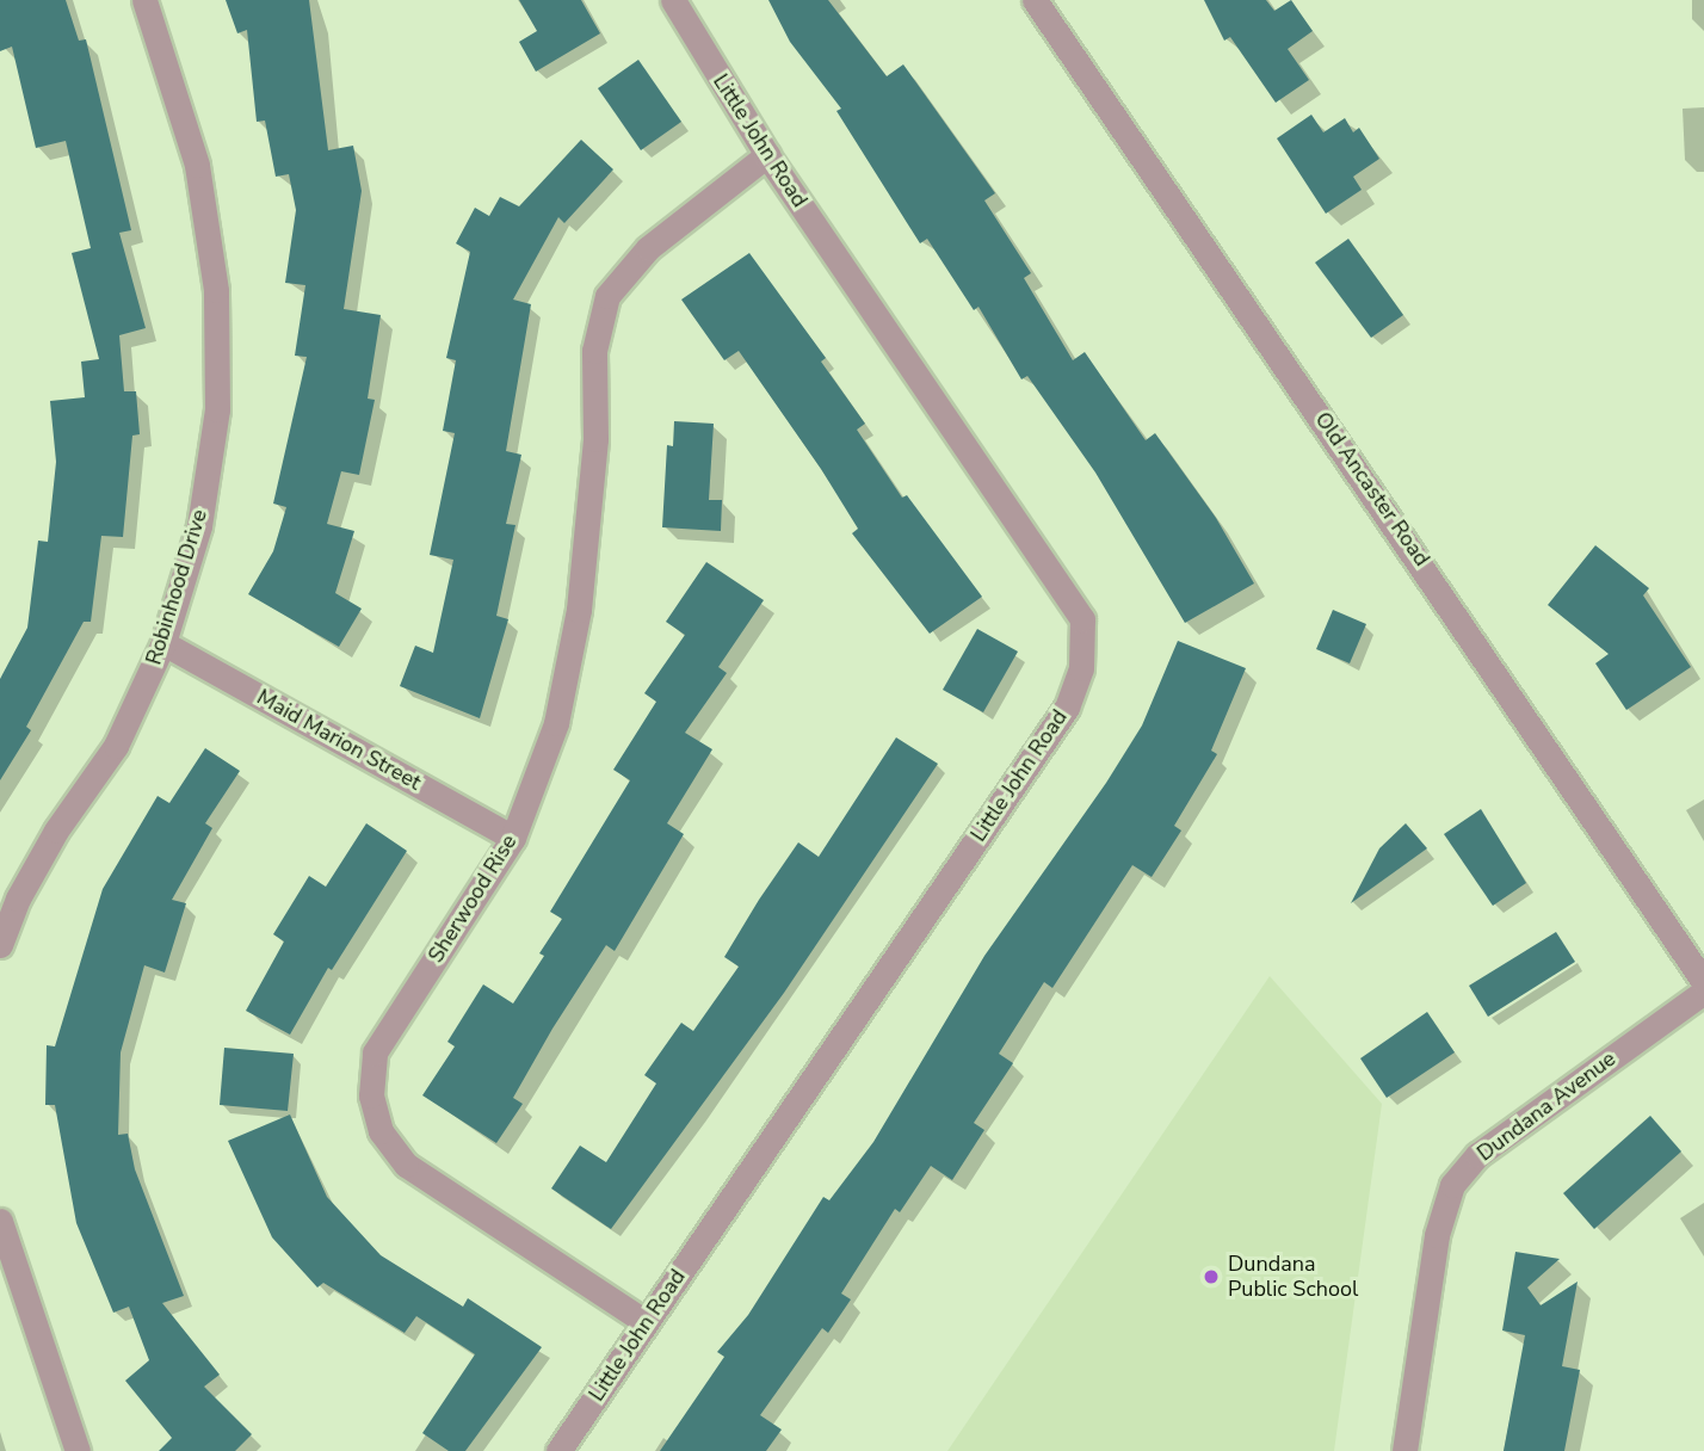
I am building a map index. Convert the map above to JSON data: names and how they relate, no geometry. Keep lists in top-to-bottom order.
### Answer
{
  "streets": {
    "street": [
      "Little John Road",
      "Old Ancaster Road",
      "Robinhood Drive",
      "Maid Marion Street",
      "Sherwood Rise",
      "Dundana Avenue"
    ]
  },
  "crossings": [
    ["Little John Road", "Sherwood Rise"],
    ["Robinhood Drive", "Maid Marion Street"],
    ["Maid Marion Street", "Sherwood Rise"]
  ],
  "places": ["Dundana Public School"]
}
